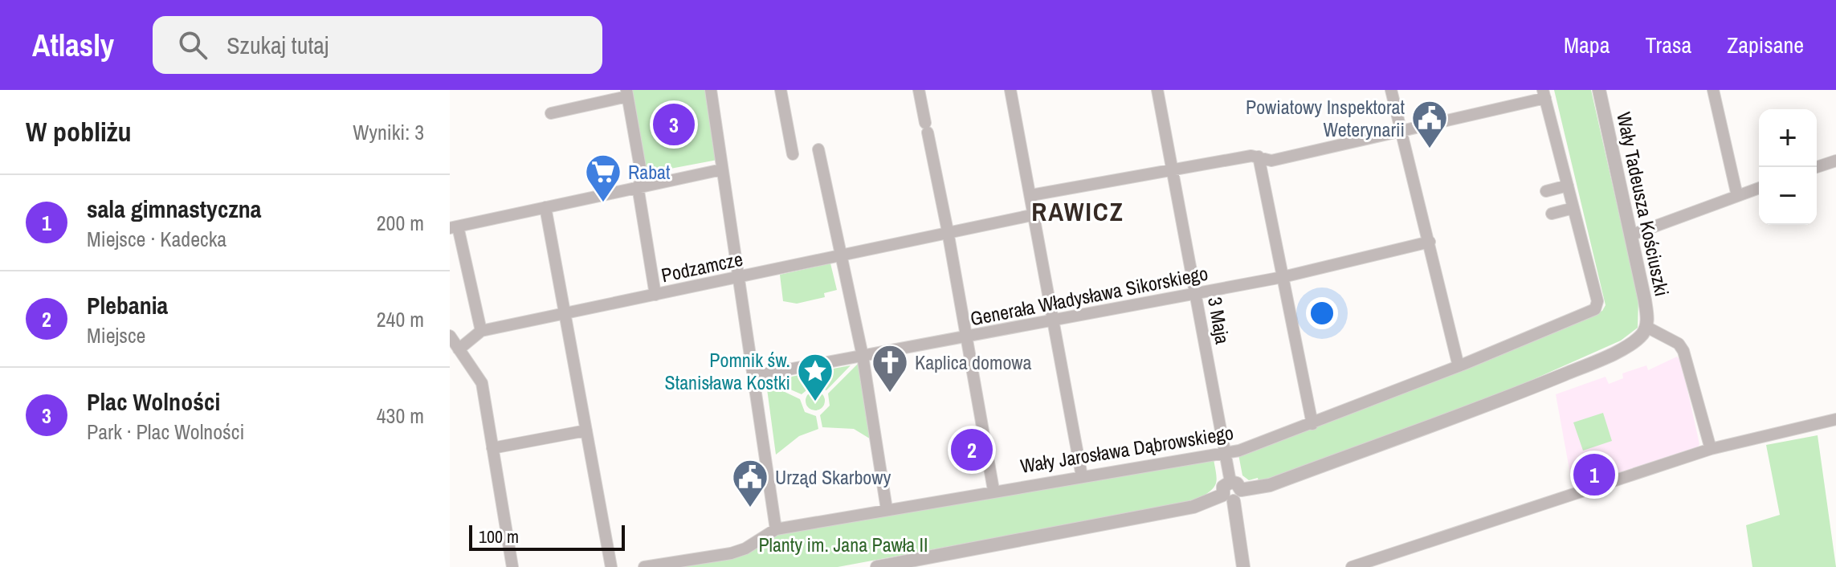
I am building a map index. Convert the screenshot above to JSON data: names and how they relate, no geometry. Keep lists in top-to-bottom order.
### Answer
{
  "streets": {
    "street": [
      "Wały Tadeusza Kościuszki",
      "Podzamcze",
      "Generała Władysława Sikorskiego",
      "3 Maja",
      "Wały Jarosława Dąbrowskiego"
    ]
  },
  "crossings": [
    ["Generała Władysława Sikorskiego", "3 Maja"],
    ["3 Maja", "Wały Jarosława Dąbrowskiego"]
  ],
  "districts": ["RAWICZ"],
  "parks": ["Planty im. Jana Pawła II"],
  "places": {
    "public building": ["Powiatowy Inspektorat Weterynarii", "Urząd Skarbowy"],
    "supermarket": ["Rabat"],
    "church": ["Kaplica domowa"],
    "place": ["Pomnik św. Stanisława Kostki"]
  },
  "scale_bar": "100 m",
  "page": {
    "header": "Atlasly",
    "search": "Szukaj tutaj",
    "nav": ["Mapa", "Trasa", "Zapisane"],
    "heading": ["W pobliżu", "Wyniki: 3"],
    "pins": ["3", "2", "1"],
    "map_buttons": ["+", "−"],
    "list": [
      {
        "mark": "1",
        "name": "sala gimnastyczna",
        "note": "Miejsce · Kadecka",
        "value": "200 m"
      },
      {
        "mark": "2",
        "name": "Plebania",
        "note": "Miejsce",
        "value": "240 m"
      },
      {
        "mark": "3",
        "name": "Plac Wolności",
        "note": "Park · Plac Wolności",
        "value": "430 m"
      }
    ],
    "scale": "100 m"
  }
}
